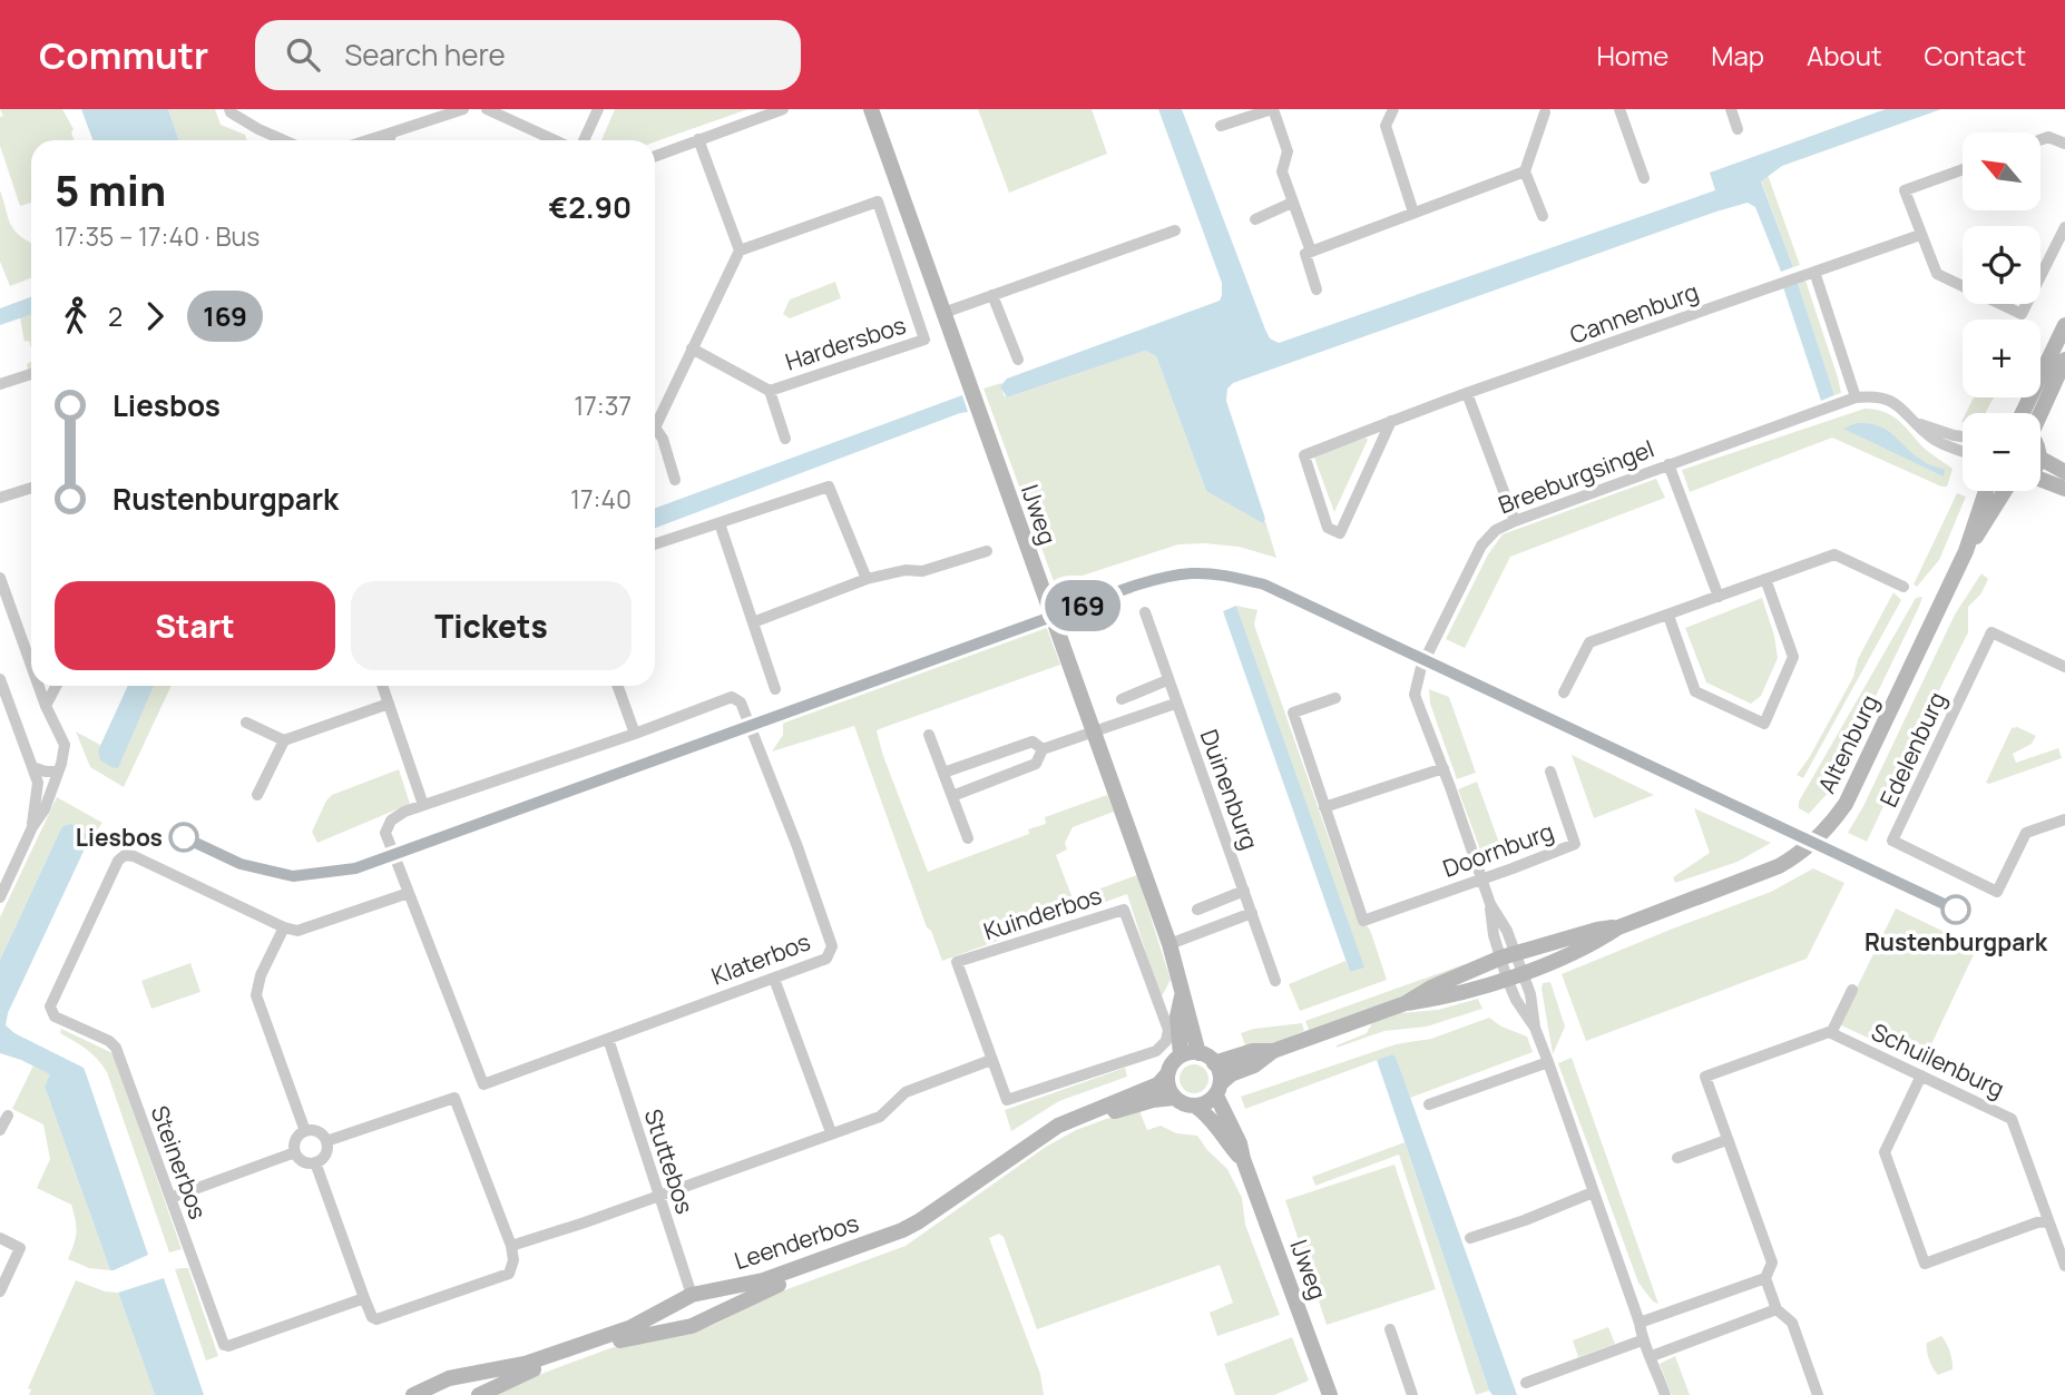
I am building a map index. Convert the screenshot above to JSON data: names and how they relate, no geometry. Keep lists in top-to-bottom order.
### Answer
{
  "streets": {
    "main road": ["IJweg", "Altenburg", "Leenderbos"],
    "street": [
      "Cannenburg",
      "Hardersbos",
      "Breeburgsingel",
      "Edelenburg",
      "Duinenburg",
      "Doornburg",
      "Kuinderbos",
      "Klaterbos",
      "Schuilenburg",
      "Stuttebos",
      "Steinerbos"
    ]
  },
  "crossings": [
    ["Breeburgsingel", "Altenburg"],
    ["Breeburgsingel", "Doornburg"],
    ["IJweg", "Altenburg"],
    ["IJweg", "Leenderbos"],
    ["Altenburg", "Leenderbos"],
    ["Klaterbos", "Stuttebos"],
    ["Stuttebos", "Leenderbos"]
  ],
  "places": ["Liesbos", "Rustenburgpark"],
  "lines": ["bus line 169"],
  "north": "top left",
  "page": {
    "header": "Commutr",
    "search": "Search here",
    "nav": [
      "Home",
      "Map",
      "About",
      "Contact"
    ],
    "on_map": "169",
    "map_buttons": ["+", "−"],
    "heading": ["5 min", "17:35 – 17:40 · Bus", "€2.90"],
    "legs": ["2", "169"],
    "list": [
      {
        "name": "Liesbos",
        "value": "17:37"
      },
      {
        "name": "Rustenburgpark",
        "value": "17:40"
      }
    ],
    "buttons": ["Start", "Tickets"]
  }
}
